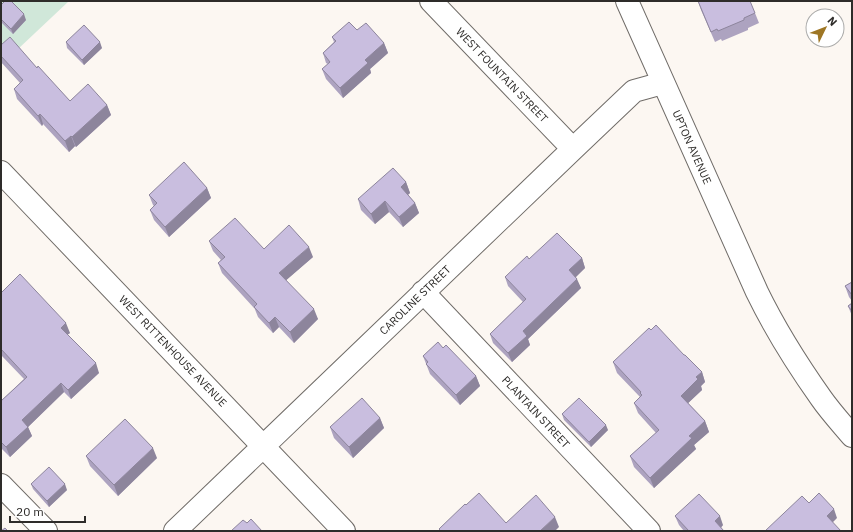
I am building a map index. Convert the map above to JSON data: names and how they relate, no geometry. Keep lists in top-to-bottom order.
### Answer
{
  "streets": {
    "street": [
      "WEST FOUNTAIN STREET",
      "UPTON AVENUE",
      "CAROLINE STREET",
      "WEST RITTENHOUSE AVENUE",
      "PLANTAIN STREET"
    ]
  },
  "crossings": [
    ["WEST FOUNTAIN STREET", "CAROLINE STREET"],
    ["UPTON AVENUE", "CAROLINE STREET"],
    ["CAROLINE STREET", "WEST RITTENHOUSE AVENUE"],
    ["CAROLINE STREET", "PLANTAIN STREET"]
  ],
  "scale_bar": "20 m",
  "north": "top right"
}
